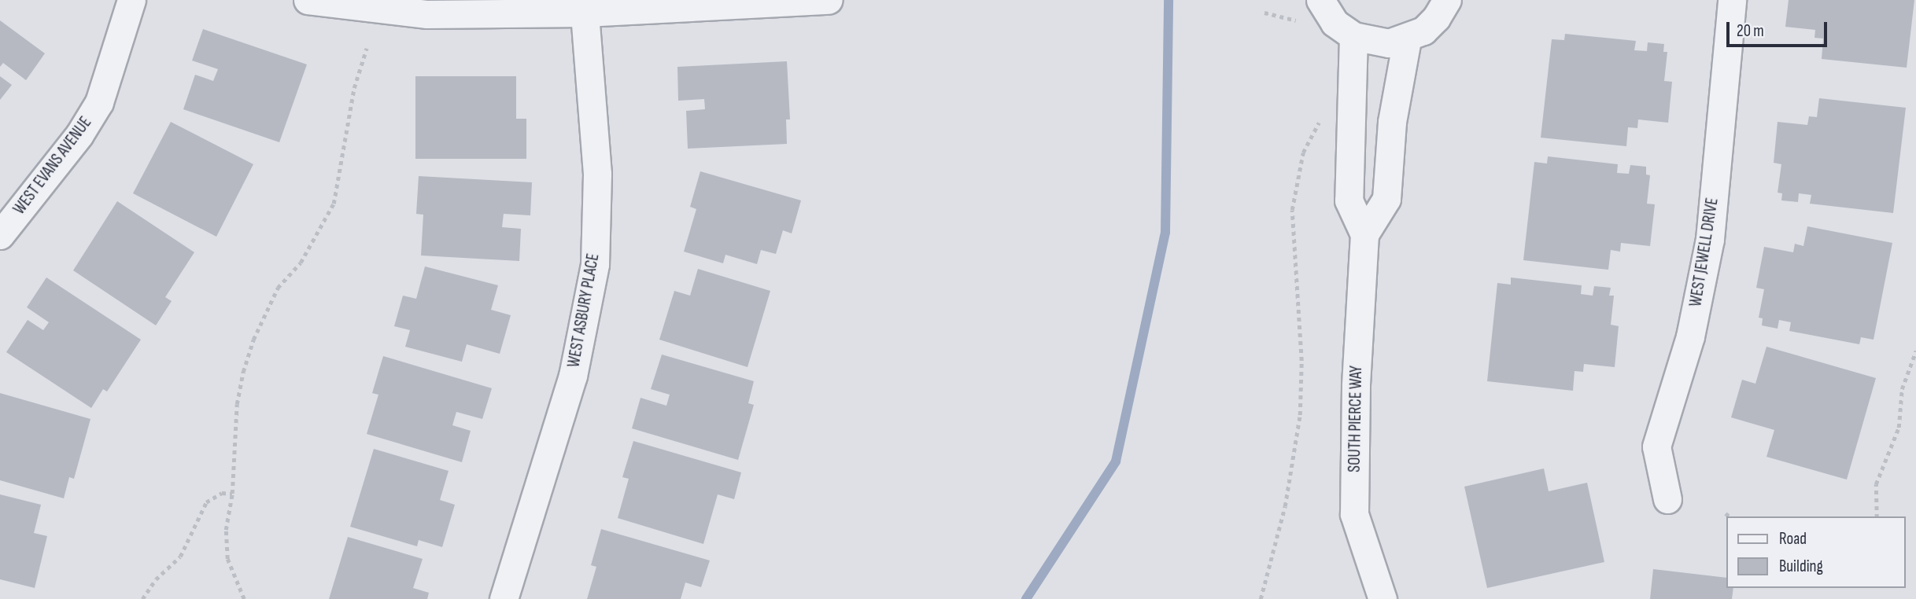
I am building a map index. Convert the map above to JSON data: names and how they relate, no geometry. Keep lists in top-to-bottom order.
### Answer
{
  "streets": {
    "street": [
      "WEST EVANS AVENUE",
      "WEST JEWELL DRIVE",
      "WEST ASBURY PLACE",
      "SOUTH PIERCE WAY"
    ]
  },
  "legend": ["Road", "Building"],
  "scale_bar": "20 m"
}
